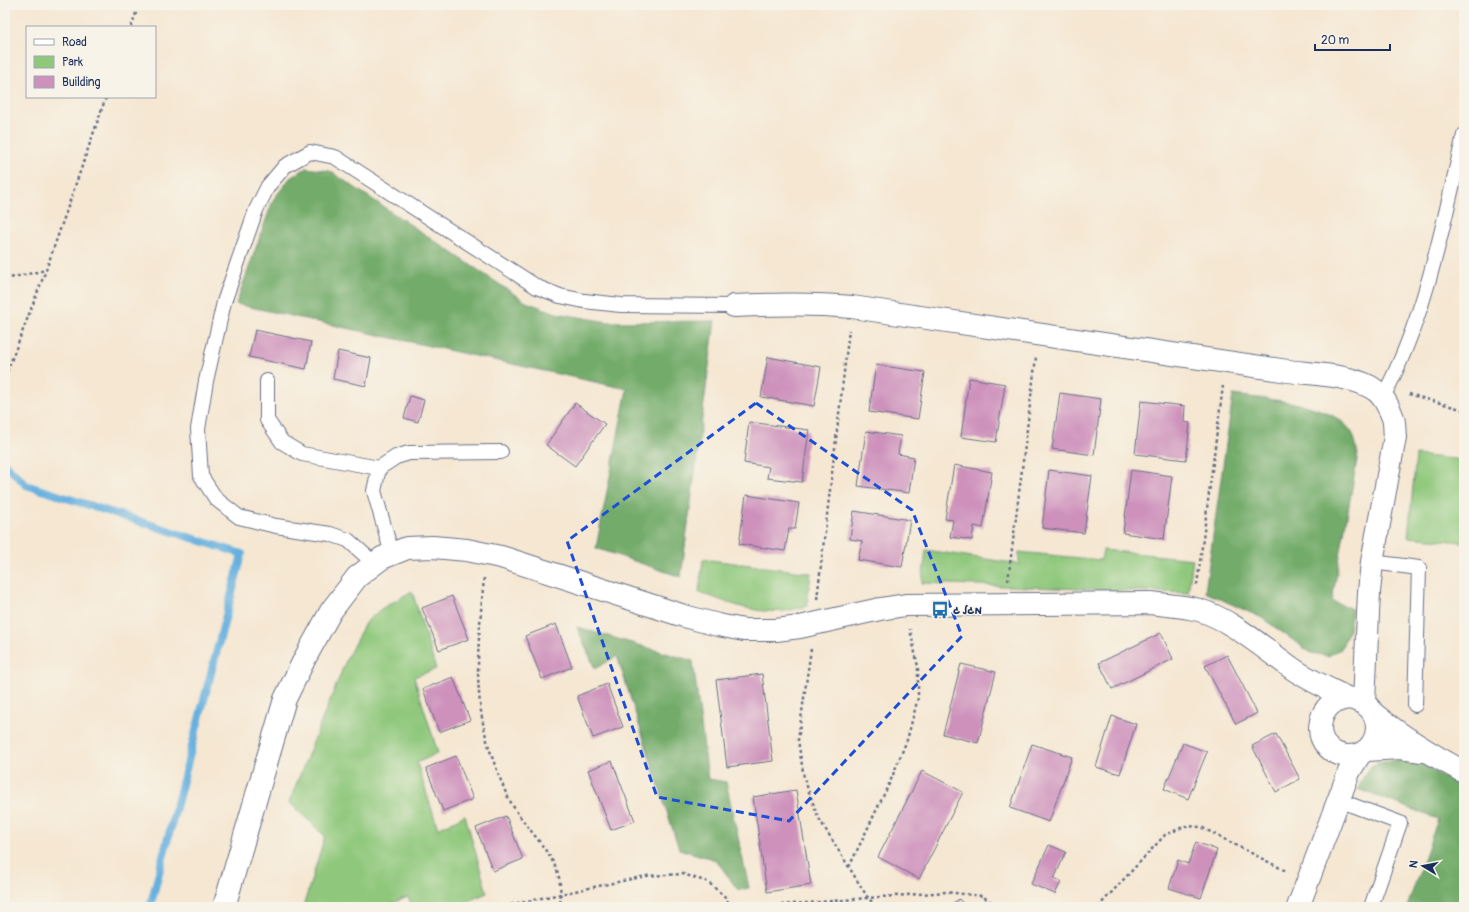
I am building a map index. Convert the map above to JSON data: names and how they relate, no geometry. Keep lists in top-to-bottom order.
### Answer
{
  "places": {
    "bus stop": ["מגל ג"]
  },
  "legend": ["Road", "Park", "Building"],
  "scale_bar": "20 m",
  "north": "left"
}
